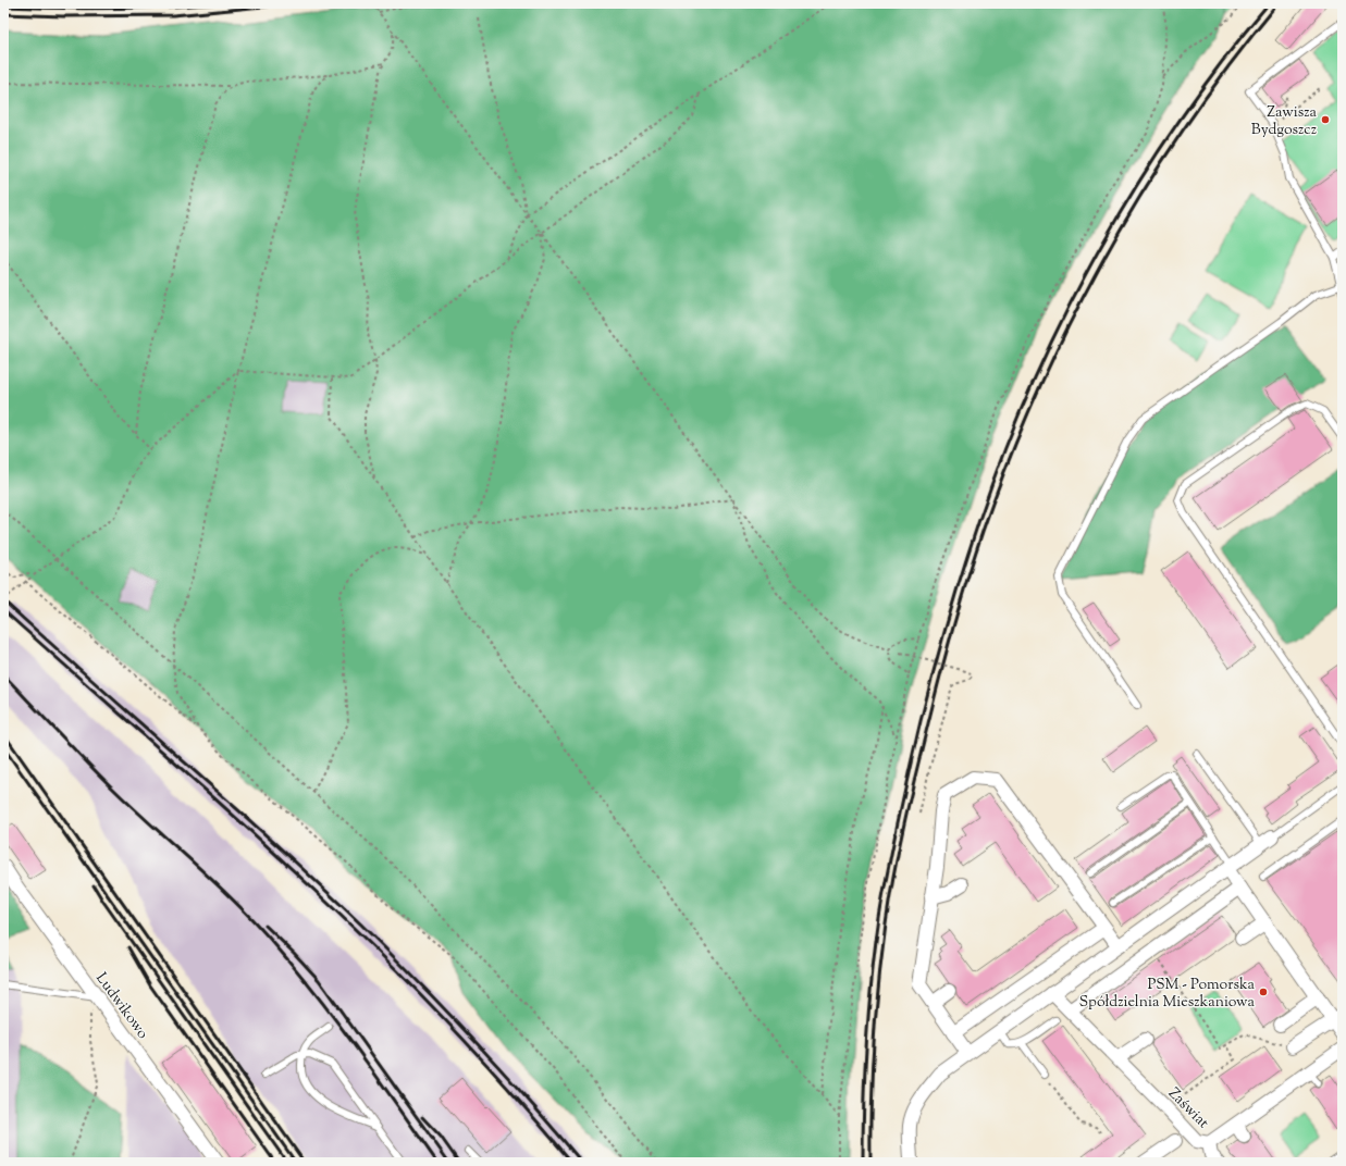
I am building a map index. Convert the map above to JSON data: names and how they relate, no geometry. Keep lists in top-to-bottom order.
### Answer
{
  "streets": {
    "street": ["Ludwikowo", "Zaświat"]
  },
  "places": ["Zawisza Bydgoszcz", "PSM - Pomorska Spółdzielnia Mieszkaniowa"]
}
